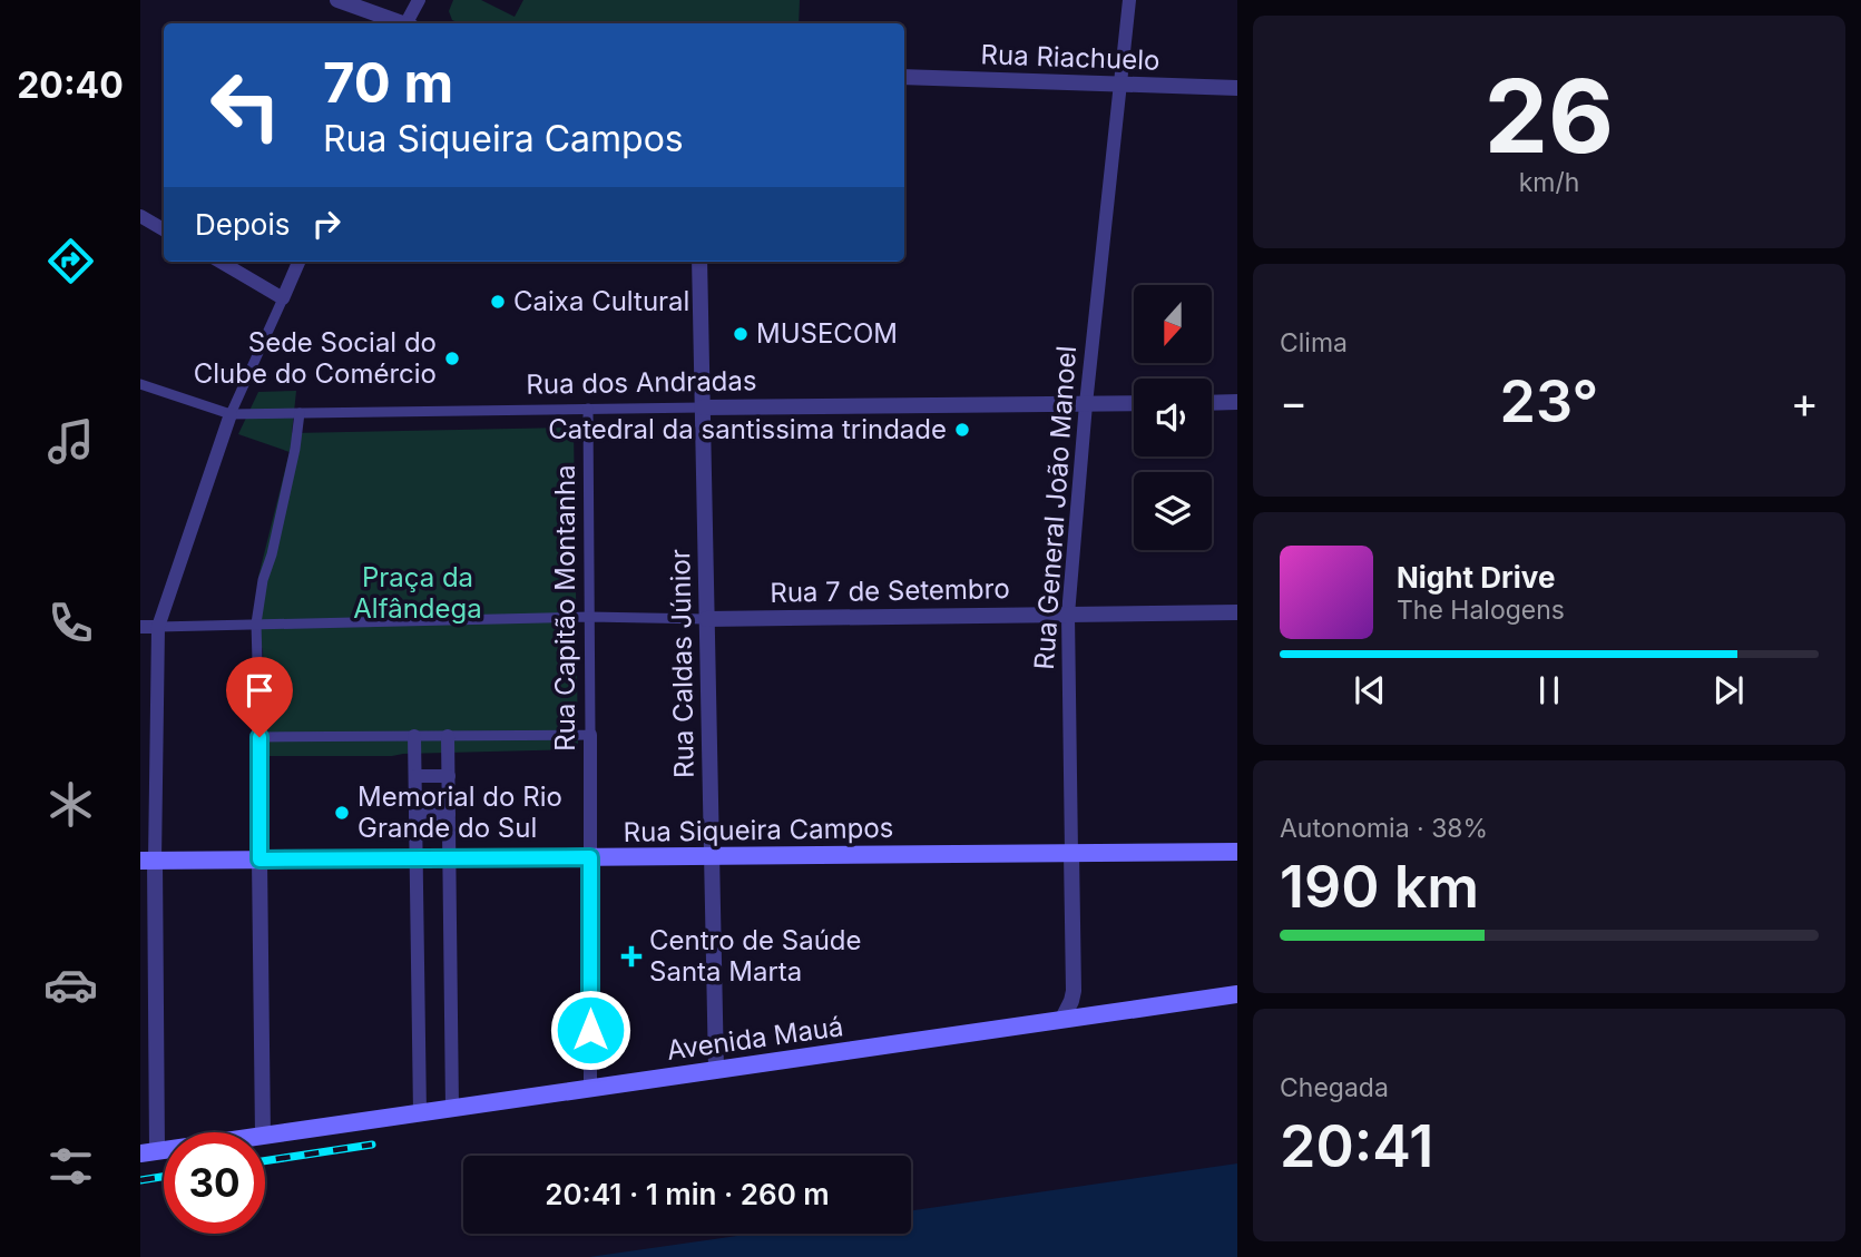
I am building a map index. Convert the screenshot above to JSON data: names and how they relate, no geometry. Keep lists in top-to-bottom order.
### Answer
{
  "streets": {
    "main road": ["Rua Siqueira Campos", "Avenida Mauá"],
    "street": [
      "Rua Riachuelo",
      "Rua dos Andradas",
      "Rua General João Manoel",
      "Rua 7 de Setembro",
      "Rua Capitão Montanha",
      "Rua Caldas Júnior"
    ]
  },
  "crossings": [
    ["Rua Riachuelo", "Rua General João Manoel"],
    ["Rua dos Andradas", "Rua General João Manoel"],
    ["Rua dos Andradas", "Rua Capitão Montanha"],
    ["Rua dos Andradas", "Rua Caldas Júnior"],
    ["Rua General João Manoel", "Rua 7 de Setembro"],
    ["Rua General João Manoel", "Rua Siqueira Campos"],
    ["Rua General João Manoel", "Avenida Mauá"],
    ["Rua 7 de Setembro", "Rua Capitão Montanha"],
    ["Rua 7 de Setembro", "Rua Caldas Júnior"],
    ["Rua Capitão Montanha", "Rua Siqueira Campos"],
    ["Rua Capitão Montanha", "Avenida Mauá"],
    ["Rua Caldas Júnior", "Rua Siqueira Campos"],
    ["Rua Caldas Júnior", "Avenida Mauá"]
  ],
  "parks": ["Praça da Alfândega"],
  "places": {
    "other": [
      "Caixa Cultural",
      "MUSECOM",
      "Sede Social do Clube do Comércio",
      "Catedral da santissima trindade",
      "Memorial do Rio Grande do Sul"
    ],
    "health": ["Centro de Saúde Santa Marta"]
  },
  "north": "bottom",
  "page": {
    "tabs": "20:40",
    "tile": [
      ["26", "km/h"],
      "Clima",
      ["Autonomia · 38%", "190 km"],
      ["Chegada", "20:41"]
    ],
    "turn": ["70 m", "Rua Siqueira Campos"],
    "then": "Depois",
    "heat": ["−", "23°", "+"],
    "song": ["Night Drive", "The Halogens"],
    "limit": "30",
    "trip": "20:41 · 1 min · 260 m"
  }
}
